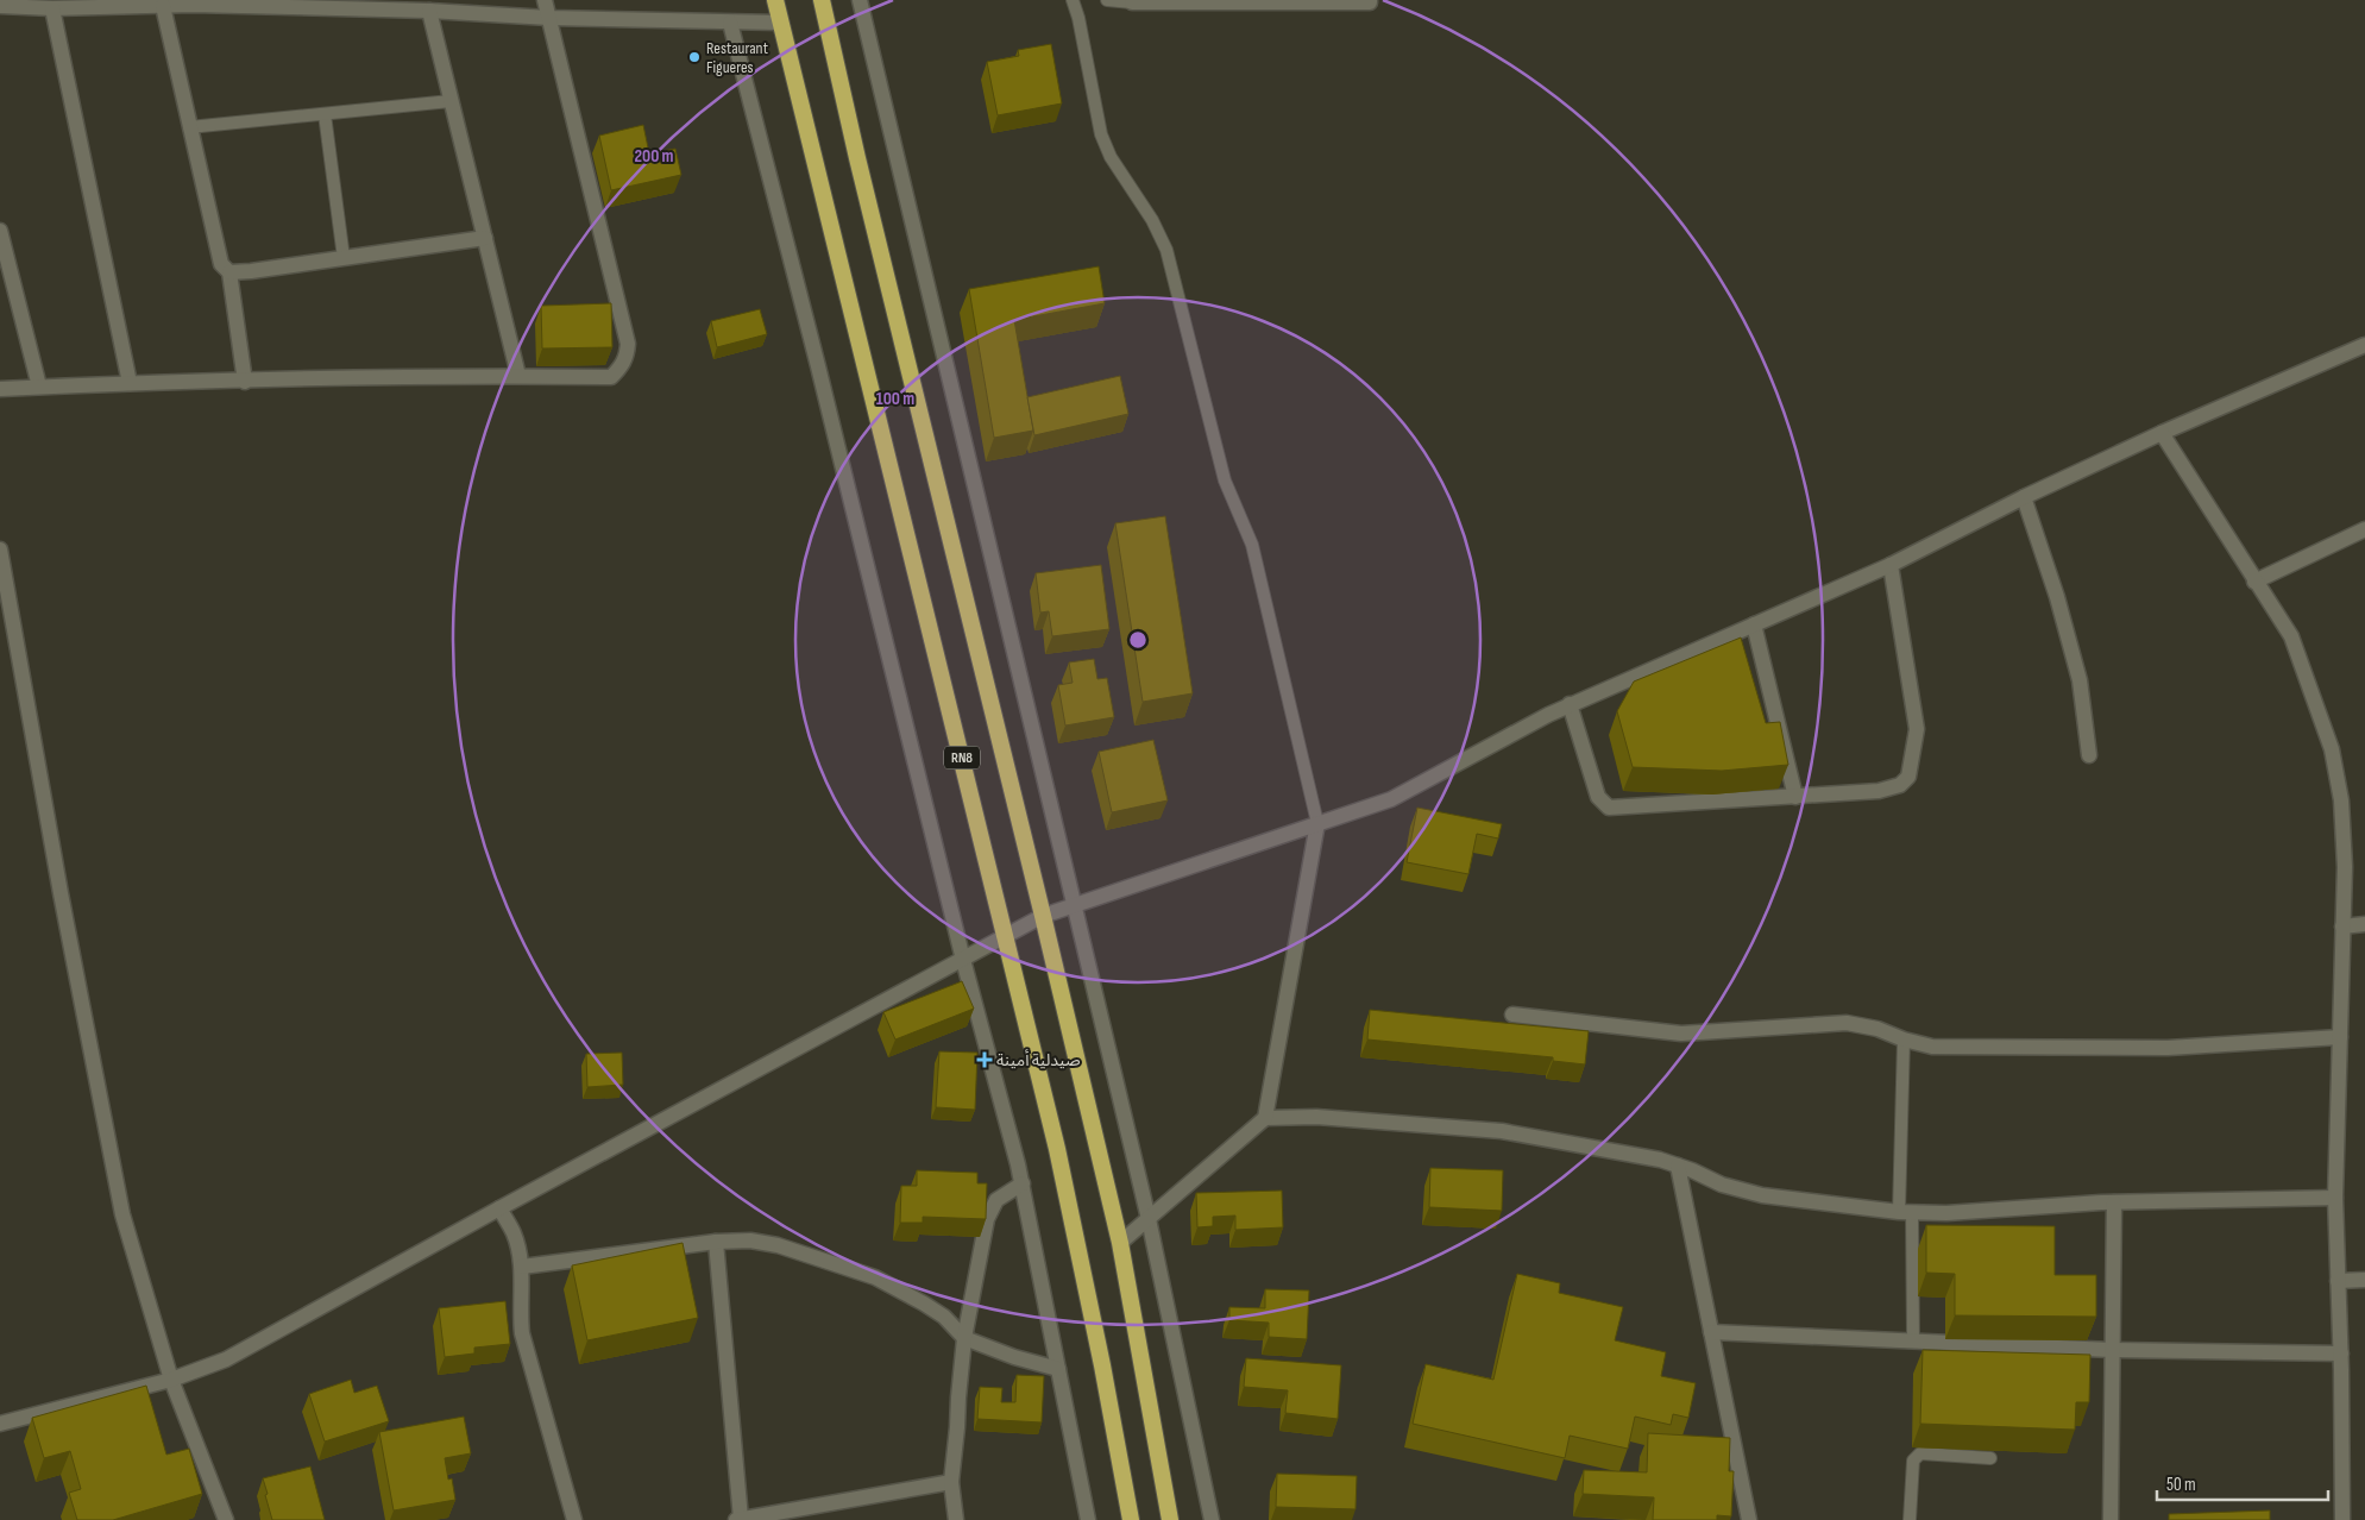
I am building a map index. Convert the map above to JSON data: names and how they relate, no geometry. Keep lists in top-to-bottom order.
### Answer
{
  "streets": {
    "highway": ["RN8"]
  },
  "places": {
    "other": ["Restaurant Figueres"],
    "health": ["صيدلية أمينة"]
  },
  "scale_bar": "50 m",
  "rings": ["200 m", "100 m"]
}
